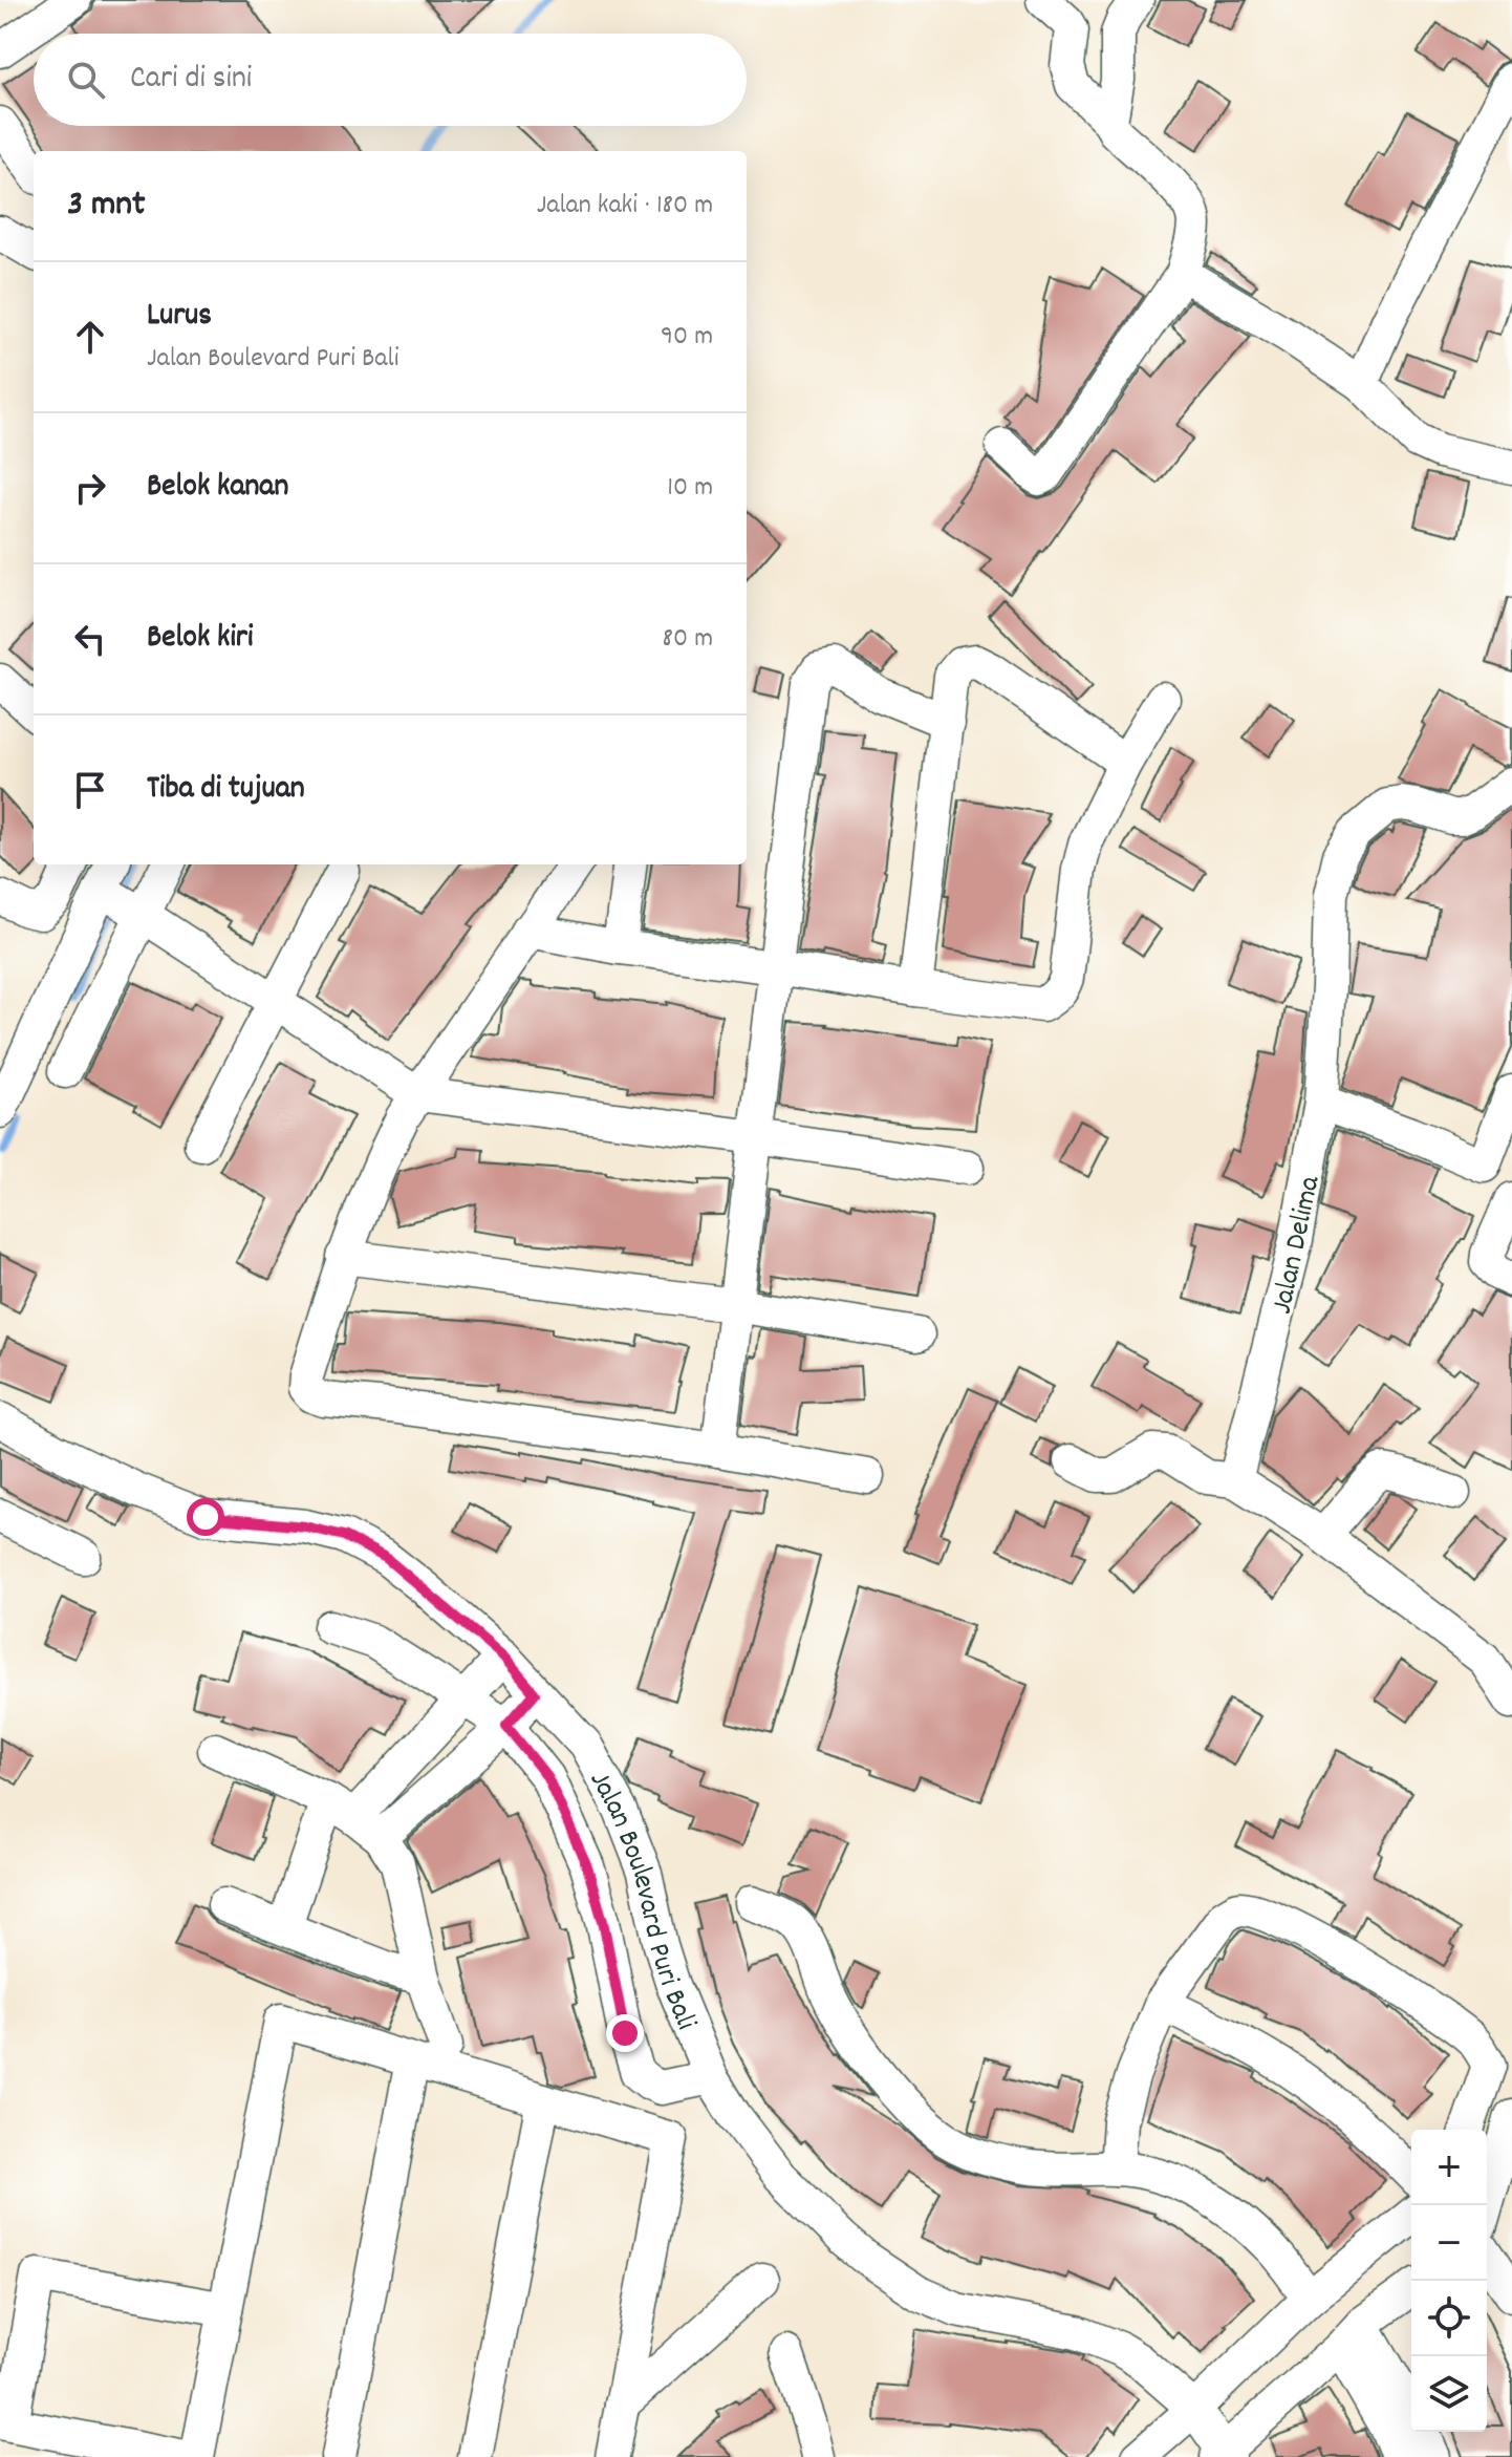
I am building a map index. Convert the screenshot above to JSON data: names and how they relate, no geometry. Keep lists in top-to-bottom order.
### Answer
{
  "streets": {
    "street": ["Jalan Delima", "Jalan Boulevard Puri Bali"]
  },
  "page": {
    "search": "Cari di sini",
    "heading": ["3 mnt", "Jalan kaki · 180 m"],
    "list": [
      ["Lurus", "Jalan Boulevard Puri Bali", "90 m"],
      ["Belok kanan", "10 m"],
      ["Belok kiri", "80 m"],
      "Tiba di tujuan"
    ],
    "map_buttons": ["+", "−"]
  }
}
